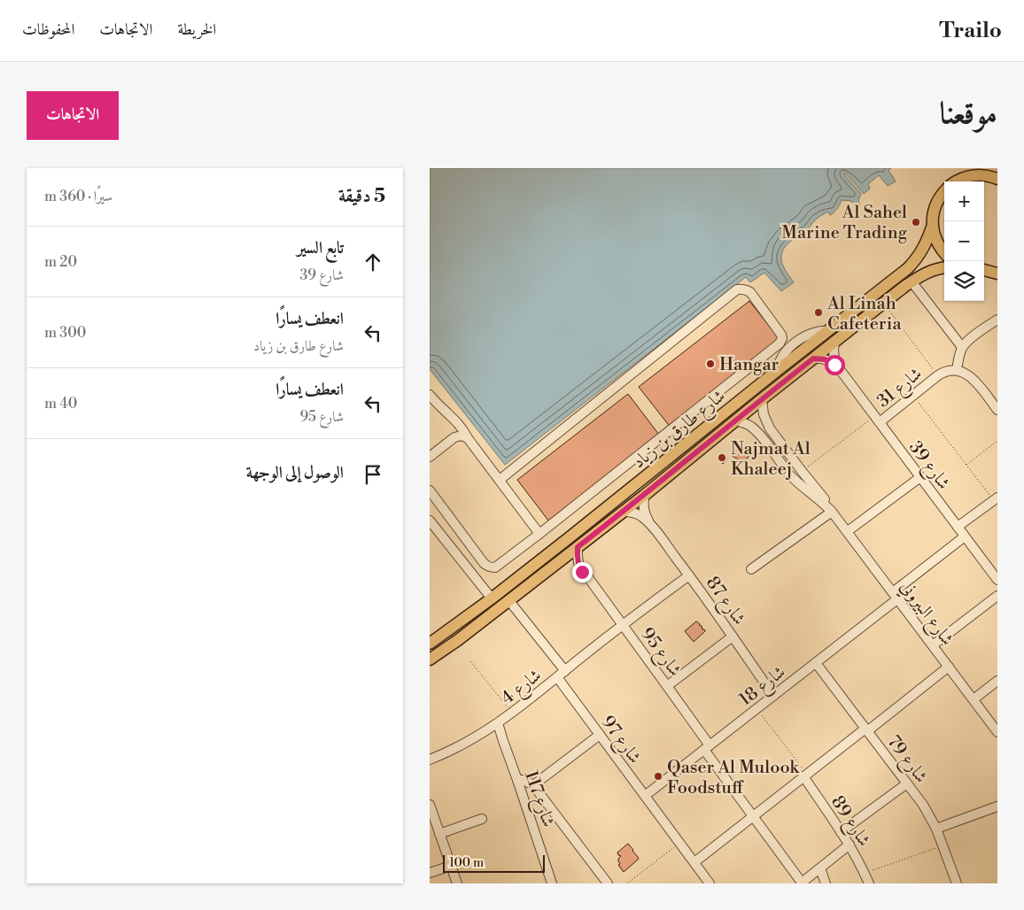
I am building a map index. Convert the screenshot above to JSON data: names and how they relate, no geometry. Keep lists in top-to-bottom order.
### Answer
{
  "streets": {
    "main road": ["شارع طارق بن زياد"],
    "street": [
      "شارع 31",
      "شارع 39",
      "شارع 87",
      "شارع البيروني",
      "شارع 95",
      "شارع 18",
      "شارع 4",
      "شارع 97",
      "شارع 79",
      "شارع 117",
      "شارع 89"
    ]
  },
  "crossings": [
    ["شارع 31", "شارع 39"],
    ["شارع طارق بن زياد", "شارع 39"],
    ["شارع طارق بن زياد", "شارع 87"],
    ["شارع طارق بن زياد", "شارع البيروني"],
    ["شارع طارق بن زياد", "شارع 95"],
    ["شارع 39", "شارع 18"],
    ["شارع 87", "شارع 18"],
    ["شارع 87", "شارع 4"],
    ["شارع البيروني", "شارع 18"],
    ["شارع 95", "شارع 18"],
    ["شارع 95", "شارع 4"],
    ["شارع 18", "شارع 97"],
    ["شارع 18", "شارع 79"],
    ["شارع 4", "شارع 97"],
    ["شارع 4", "شارع 117"]
  ],
  "places": [
    "Al Sahel Marine Trading",
    "Al Linah Cafeteria",
    "Hangar",
    "Najmat Al Khaleej",
    "Qaser Al Mulook Foodstuff"
  ],
  "scale_bar": "100 m",
  "page": {
    "header": "Trailo",
    "nav": ["الخريطة", "الاتجاهات", "المحفوظات"],
    "title": "موقعنا",
    "buttons": "الاتجاهات",
    "heading": ["5 دقيقة", "سيرًا · 360 m"],
    "map_buttons": ["+", "−"],
    "list": [
      ["تابع السير", "شارع 39", "20 m"],
      ["انعطف يسارًا", "شارع طارق بن زياد", "300 m"],
      ["انعطف يسارًا", "شارع 95", "40 m"],
      "الوصول إلى الوجهة"
    ],
    "scale": "100 m"
  }
}
